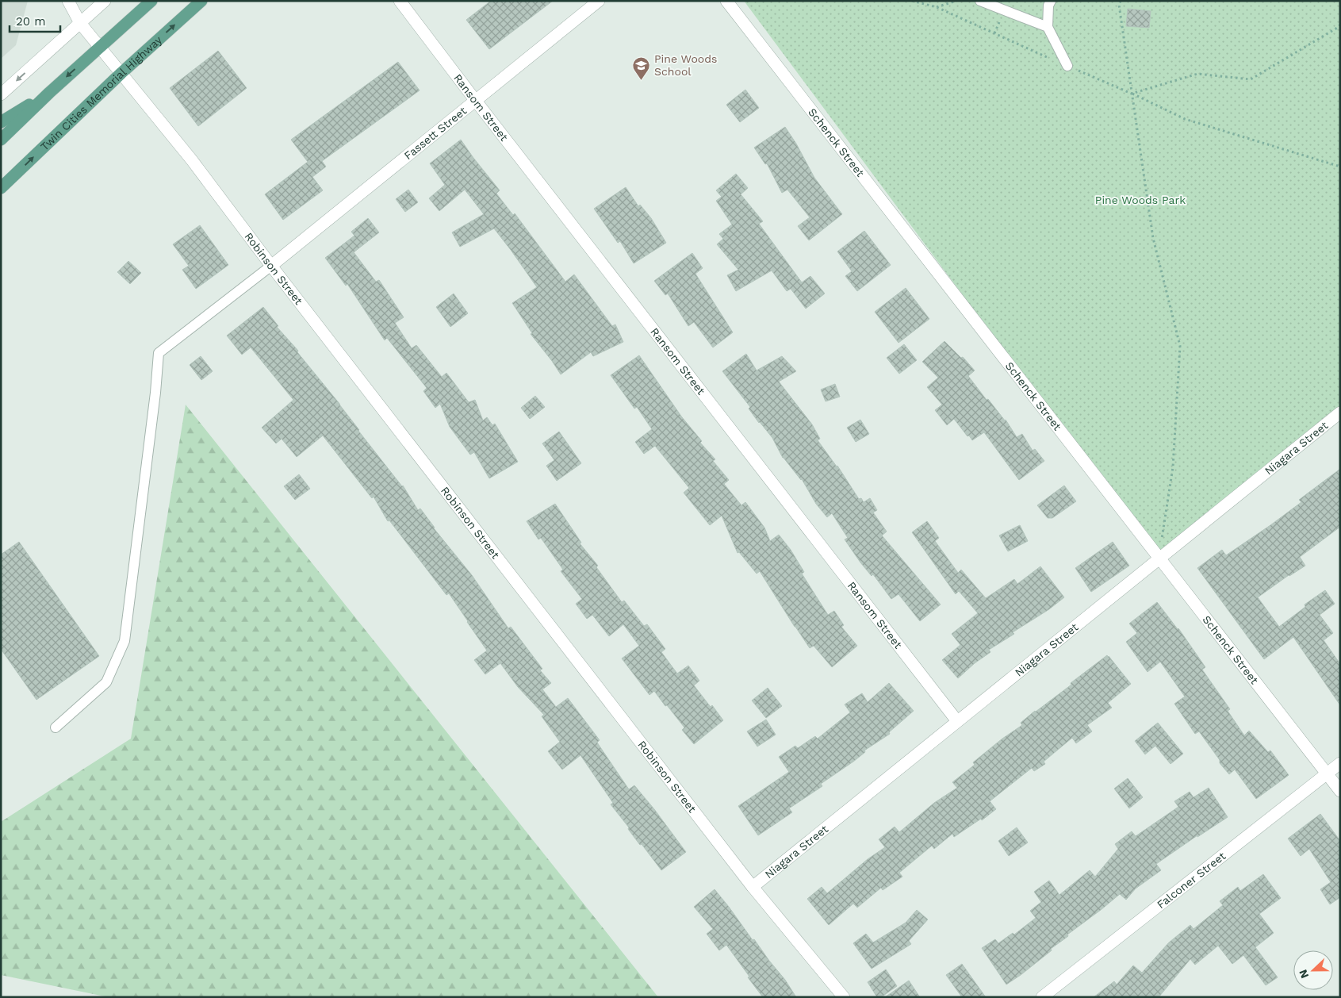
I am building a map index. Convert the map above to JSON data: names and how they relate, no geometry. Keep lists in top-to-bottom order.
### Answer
{
  "streets": {
    "main road": ["Twin Cities Memorial Highway"],
    "street": [
      "Ransom Street",
      "Fassett Street",
      "Schenck Street",
      "Robinson Street",
      "Niagara Street",
      "Falconer Street"
    ]
  },
  "crossings": [
    ["Twin Cities Memorial Highway", "Robinson Street"],
    ["Ransom Street", "Fassett Street"],
    ["Ransom Street", "Niagara Street"],
    ["Fassett Street", "Robinson Street"],
    ["Schenck Street", "Niagara Street"],
    ["Schenck Street", "Falconer Street"],
    ["Robinson Street", "Niagara Street"]
  ],
  "parks": ["Pine Woods Park"],
  "places": {
    "school or university": ["Pine Woods School"]
  },
  "scale_bar": "20 m",
  "north": "left"
}
